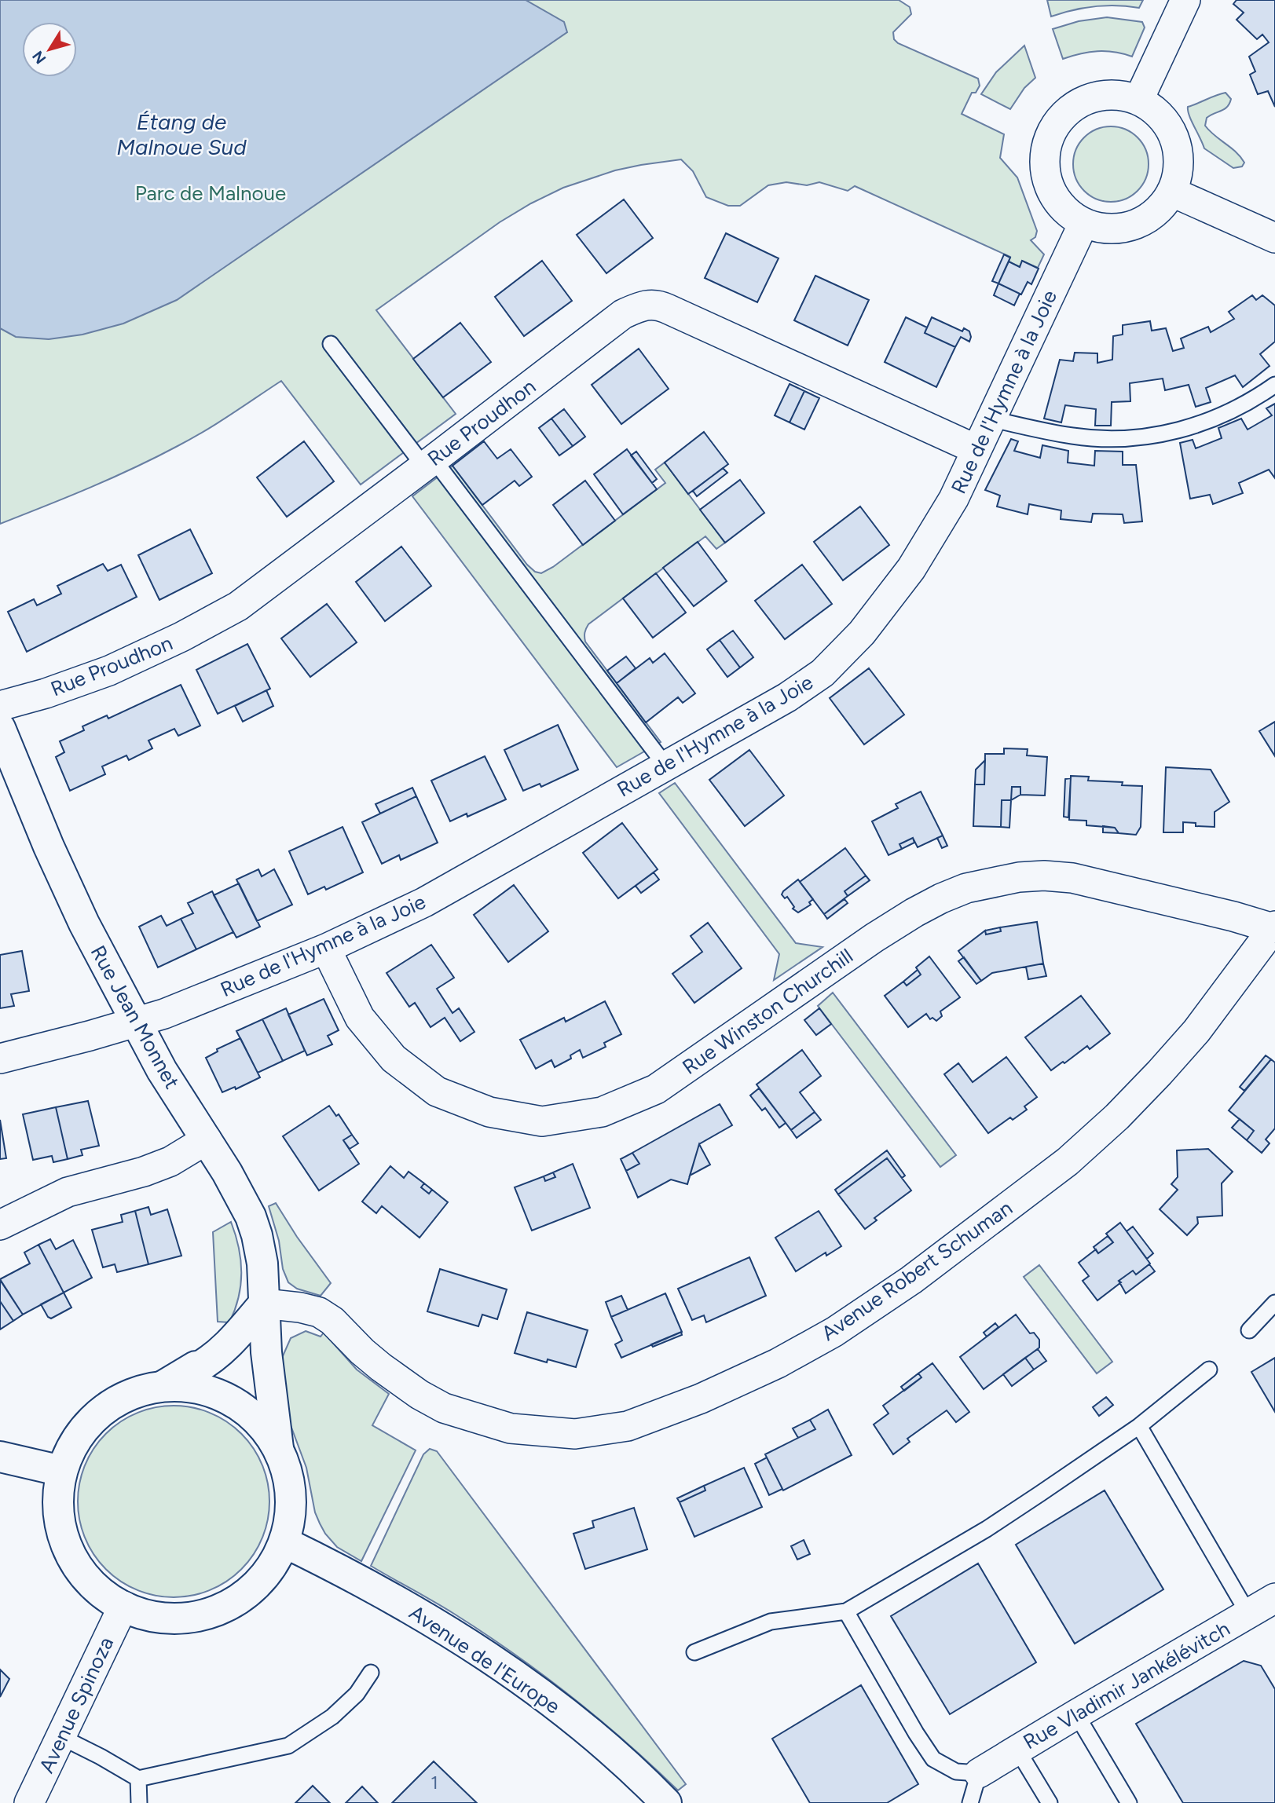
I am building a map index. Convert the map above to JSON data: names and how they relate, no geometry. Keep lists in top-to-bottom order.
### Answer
{
  "streets": {
    "main road": ["Rue Jean Monnet", "Avenue de l'Europe"],
    "street": [
      "Rue de l'Hymne à la Joie",
      "Rue Proudhon",
      "Rue Winston Churchill",
      "Avenue Robert Schuman",
      "Rue Vladimir Jankélévitch",
      "Avenue Spinoza"
    ]
  },
  "crossings": [
    ["Rue de l'Hymne à la Joie", "Rue Proudhon"],
    ["Rue de l'Hymne à la Joie", "Rue Winston Churchill"],
    ["Rue de l'Hymne à la Joie", "Rue Jean Monnet"],
    ["Rue Winston Churchill", "Avenue Robert Schuman"],
    ["Rue Jean Monnet", "Avenue Robert Schuman"]
  ],
  "water": ["Étang de Malnoue Sud"],
  "parks": ["Parc de Malnoue"],
  "house_numbers": ["1"],
  "north": "bottom left"
}
